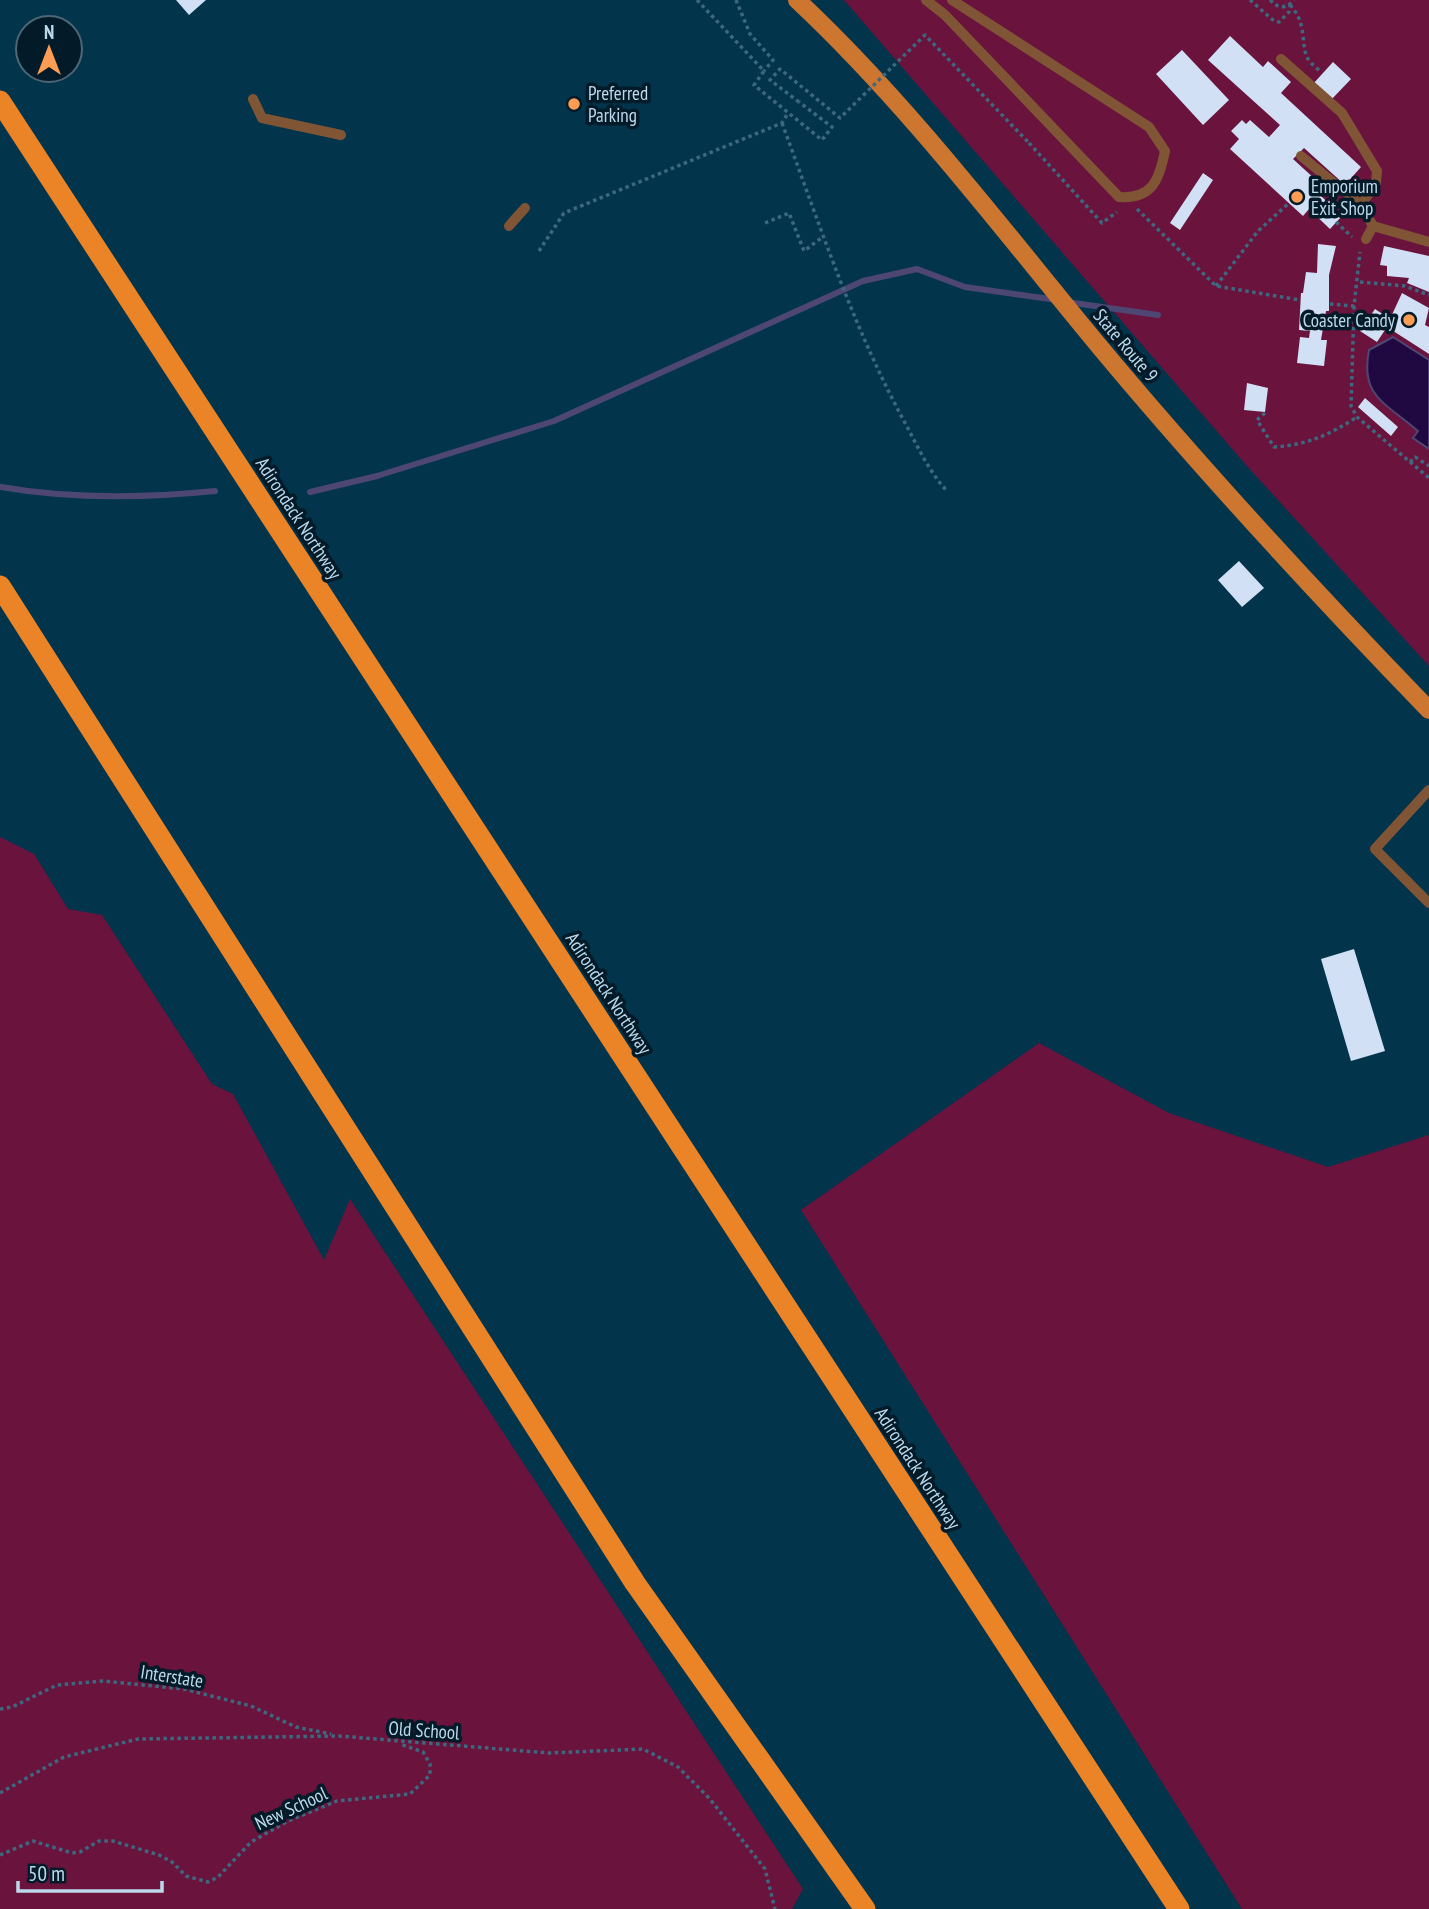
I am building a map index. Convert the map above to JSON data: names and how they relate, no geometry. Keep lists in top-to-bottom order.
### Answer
{
  "streets": {
    "highway": ["Adirondack Northway"],
    "main road": ["State Route 9"],
    "path": ["Interstate", "Old School", "New School"]
  },
  "crossings": [
    ["Interstate", "Old School"],
    ["Old School", "New School"]
  ],
  "places": ["Preferred Parking", "Emporium Exit Shop", "Coaster Candy"],
  "scale_bar": "50 m",
  "north": "top"
}
